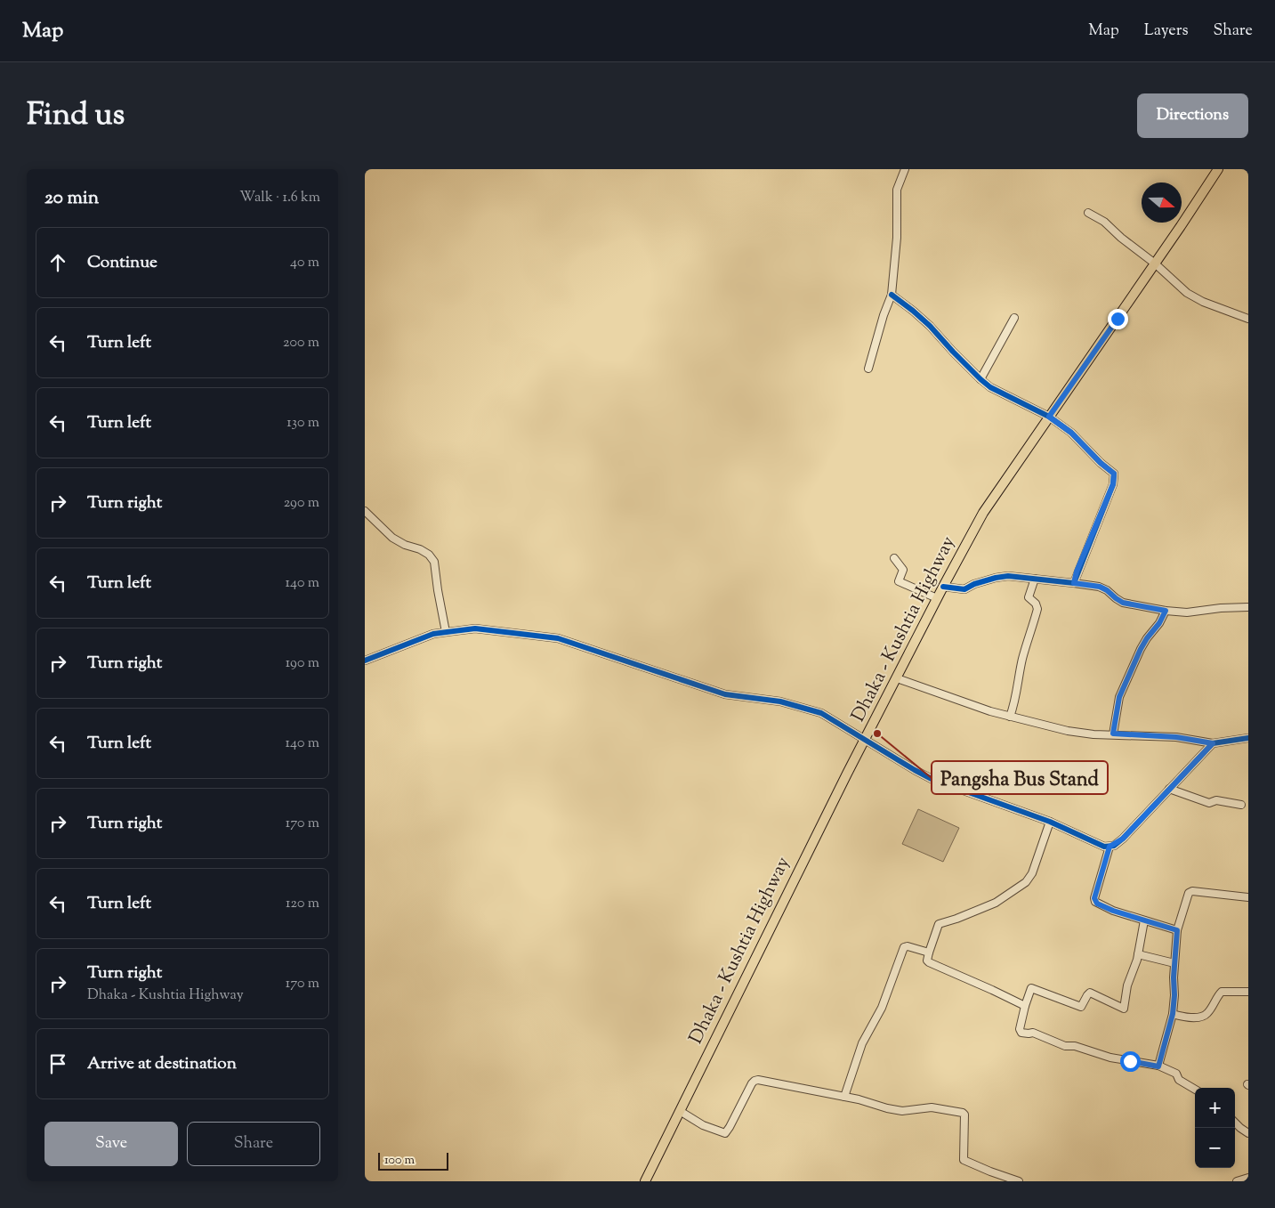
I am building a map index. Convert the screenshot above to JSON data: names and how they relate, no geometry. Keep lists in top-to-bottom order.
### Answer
{
  "streets": {
    "main road": ["Dhaka - Kushtia Highway"]
  },
  "places": ["Pangsha Bus Stand"],
  "scale_bar": "100 m",
  "north": "right",
  "page": {
    "header": "Map",
    "nav": ["Map", "Layers", "Share"],
    "title": "Find us",
    "buttons": [
      "Directions",
      ["Save", "Share"]
    ],
    "heading": ["20 min", "Walk · 1.6 km"],
    "list": [
      ["Continue", "40 m"],
      ["Turn left", "200 m"],
      ["Turn left", "130 m"],
      ["Turn right", "290 m"],
      ["Turn left", "140 m"],
      ["Turn right", "190 m"],
      ["Turn left", "140 m"],
      ["Turn right", "170 m"],
      ["Turn left", "120 m"],
      ["Turn right", "Dhaka - Kushtia Highway", "170 m"],
      "Arrive at destination"
    ],
    "map_buttons": ["+", "−"],
    "scale": "100 m"
  }
}
